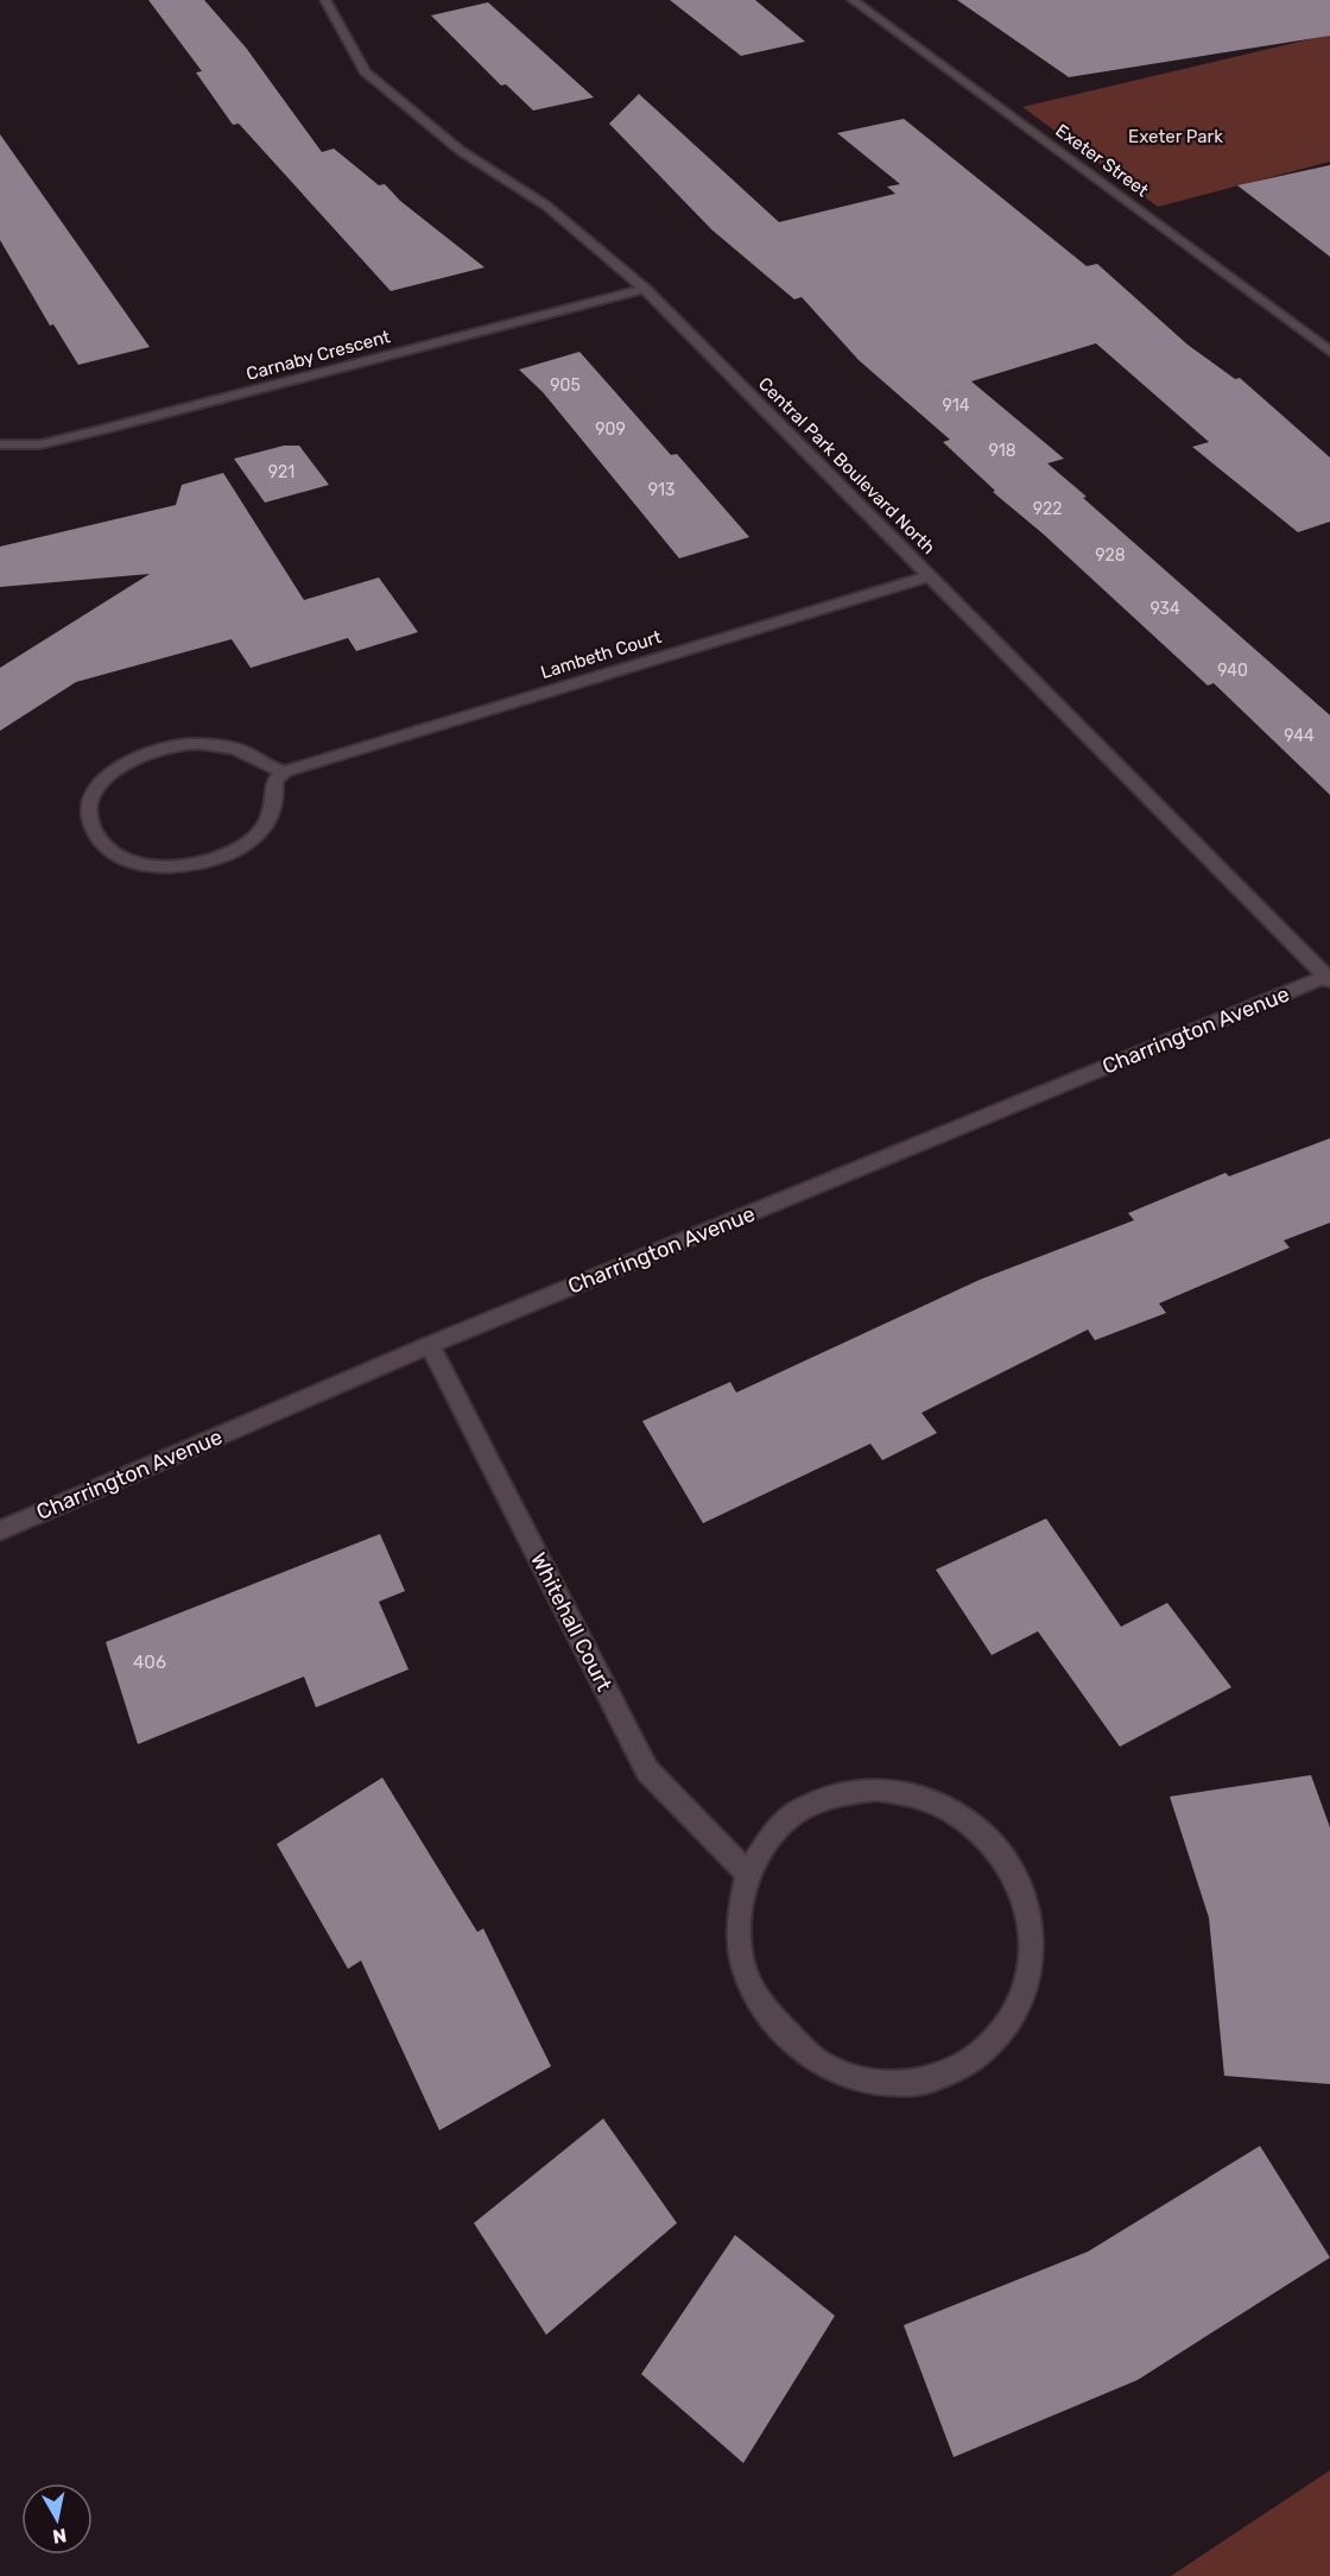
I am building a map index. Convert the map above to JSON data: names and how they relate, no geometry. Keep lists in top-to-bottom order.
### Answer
{
  "streets": {
    "street": [
      "Exeter Street",
      "Carnaby Crescent",
      "Central Park Boulevard North",
      "Lambeth Court",
      "Charrington Avenue",
      "Whitehall Court"
    ]
  },
  "crossings": [
    ["Carnaby Crescent", "Central Park Boulevard North"],
    ["Central Park Boulevard North", "Lambeth Court"],
    ["Central Park Boulevard North", "Charrington Avenue"],
    ["Charrington Avenue", "Whitehall Court"]
  ],
  "parks": ["Exeter Park"],
  "house_numbers": [
    "905",
    "914",
    "909",
    "918",
    "921",
    "913",
    "922",
    "928",
    "934",
    "940",
    "944",
    "406"
  ],
  "north": "bottom"
}
